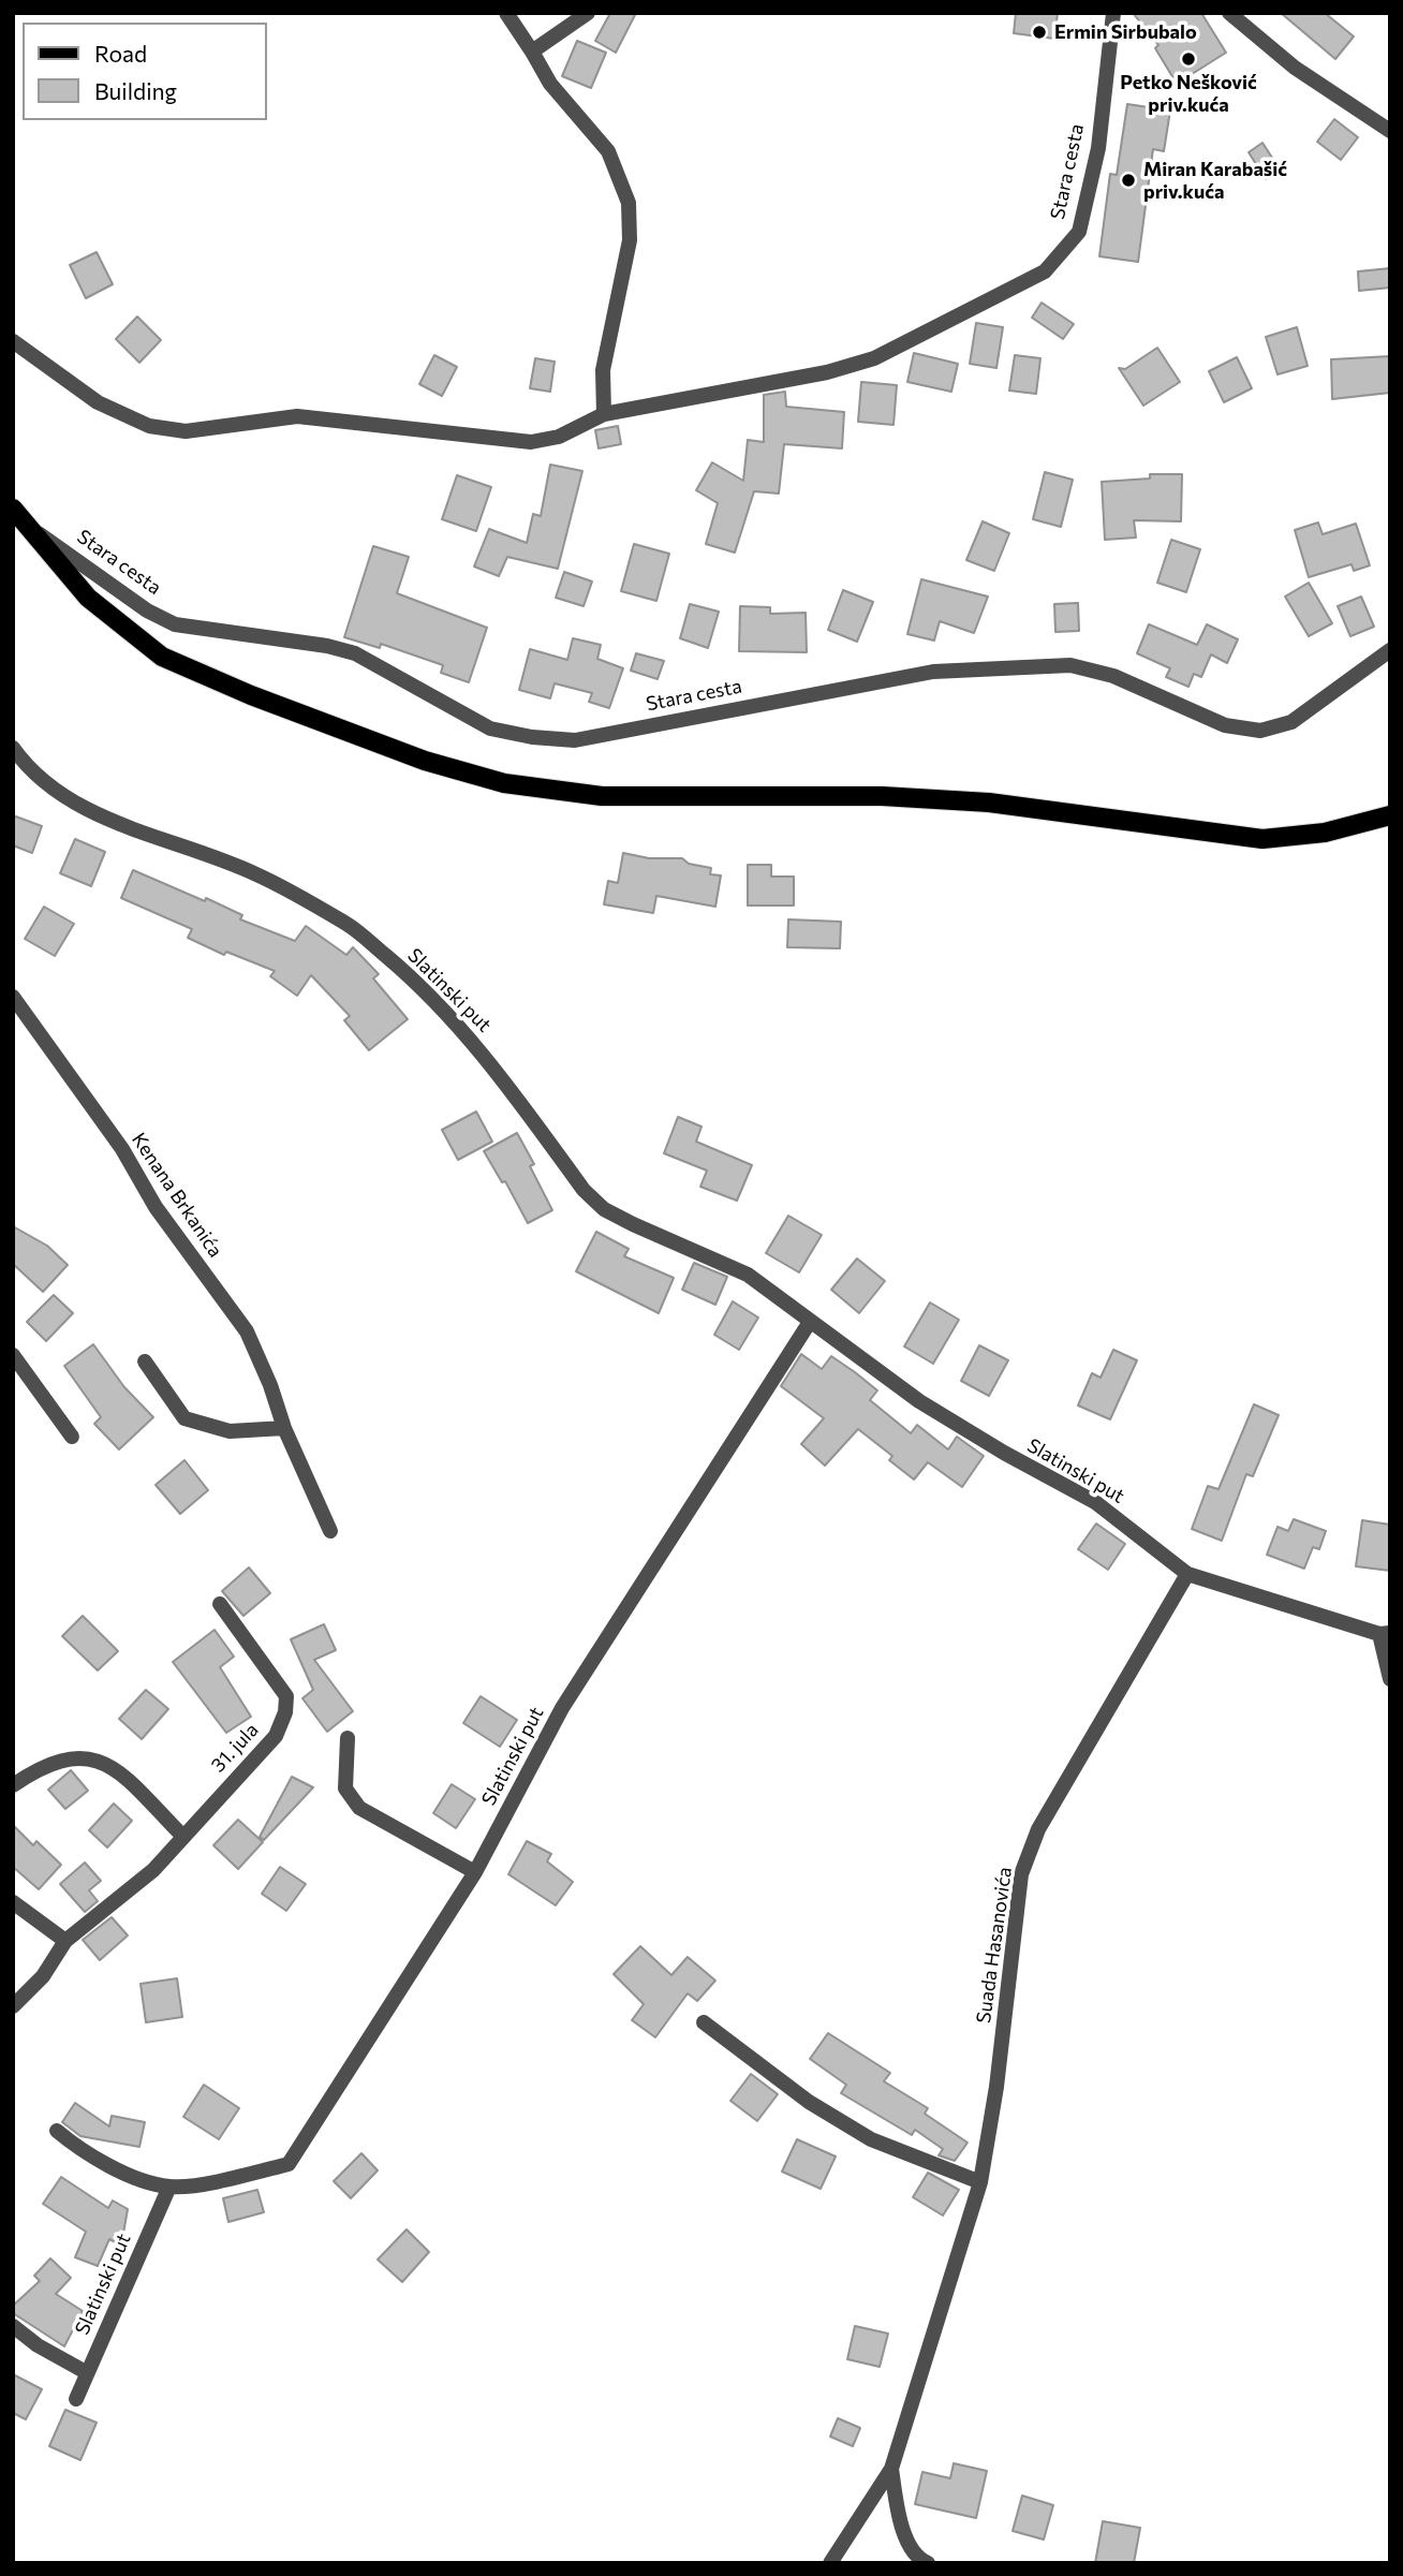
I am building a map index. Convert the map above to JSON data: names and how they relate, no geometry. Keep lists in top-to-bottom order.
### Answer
{
  "streets": {
    "main road": ["Stara cesta"],
    "street": [
      "Slatinski put",
      "Kenana Brkanića",
      "31. jula",
      "Suada Hasanovića"
    ]
  },
  "crossings": [
    ["Slatinski put", "Suada Hasanovića"]
  ],
  "places": ["Ermin Sirbubalo", "Petko Nešković priv.kuća", "Miran Karabašić priv.kuća"],
  "legend": ["Road", "Building"]
}
